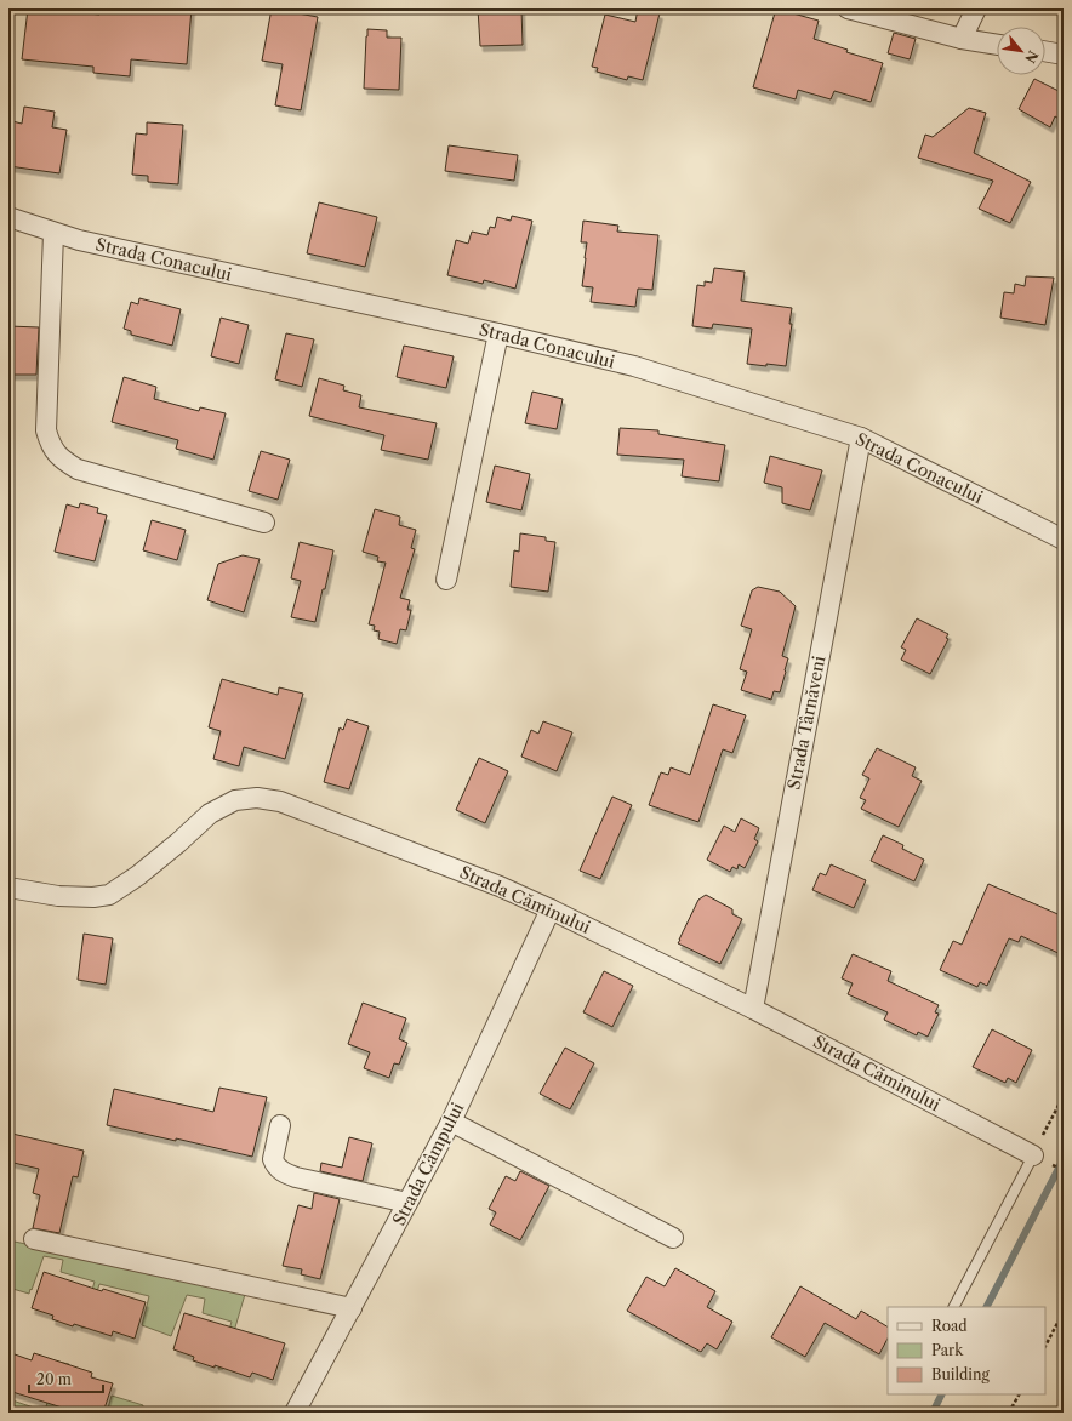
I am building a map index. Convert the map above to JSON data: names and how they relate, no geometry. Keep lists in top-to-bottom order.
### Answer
{
  "streets": {
    "street": [
      "Strada Conacului",
      "Strada Târnăveni",
      "Strada Căminului",
      "Strada Câmpului"
    ]
  },
  "crossings": [
    ["Strada Conacului", "Strada Târnăveni"],
    ["Strada Târnăveni", "Strada Căminului"],
    ["Strada Căminului", "Strada Câmpului"]
  ],
  "legend": ["Road", "Park", "Building"],
  "scale_bar": "20 m",
  "north": "bottom right"
}
